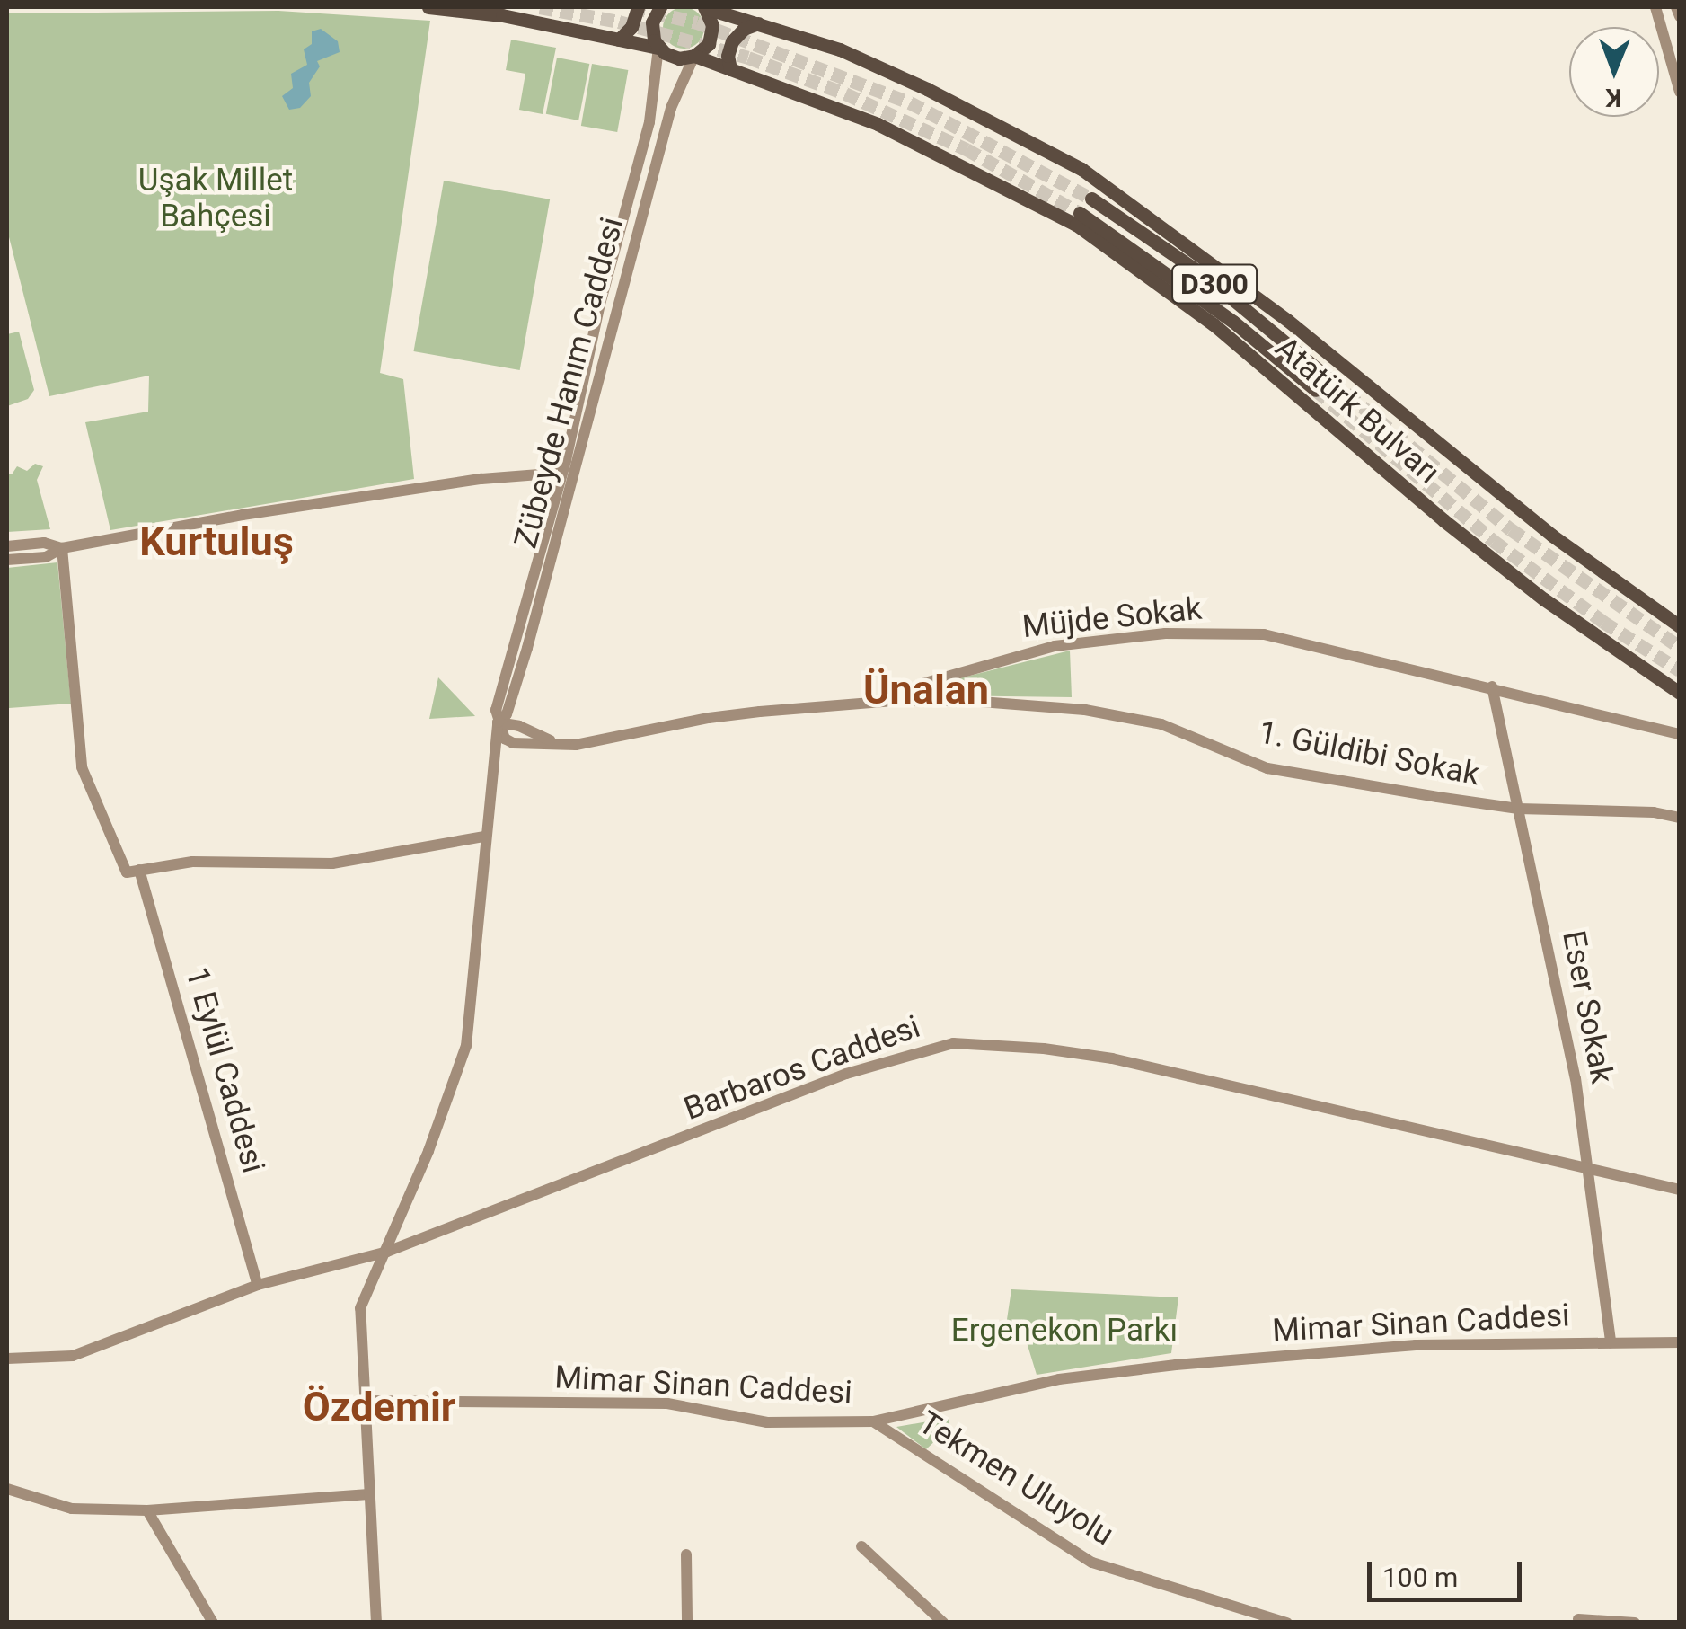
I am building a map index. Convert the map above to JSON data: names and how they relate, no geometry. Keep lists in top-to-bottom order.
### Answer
{
  "streets": {
    "highway": ["D300", "Atatürk Bulvarı"],
    "street": [
      "Zübeyde Hanım Caddesi",
      "Müjde Sokak",
      "1. Güldibi Sokak",
      "Eser Sokak",
      "Barbaros Caddesi",
      "1 Eylül Caddesi",
      "Mimar Sinan Caddesi",
      "Tekmen Uluyolu"
    ]
  },
  "crossings": [
    ["Zübeyde Hanım Caddesi", "Atatürk Bulvarı"],
    ["Zübeyde Hanım Caddesi", "Müjde Sokak"],
    ["Zübeyde Hanım Caddesi", "Barbaros Caddesi"],
    ["Zübeyde Hanım Caddesi", "Mimar Sinan Caddesi"],
    ["Müjde Sokak", "1. Güldibi Sokak"],
    ["Müjde Sokak", "Eser Sokak"],
    ["1. Güldibi Sokak", "Eser Sokak"],
    ["Eser Sokak", "Barbaros Caddesi"],
    ["Eser Sokak", "Mimar Sinan Caddesi"],
    ["Barbaros Caddesi", "1 Eylül Caddesi"],
    ["Mimar Sinan Caddesi", "Tekmen Uluyolu"]
  ],
  "districts": ["Kurtuluş", "Ünalan", "Özdemir"],
  "parks": ["Uşak Millet Bahçesi", "Ergenekon Parkı"],
  "scale_bar": "100 m",
  "north": "bottom"
}
